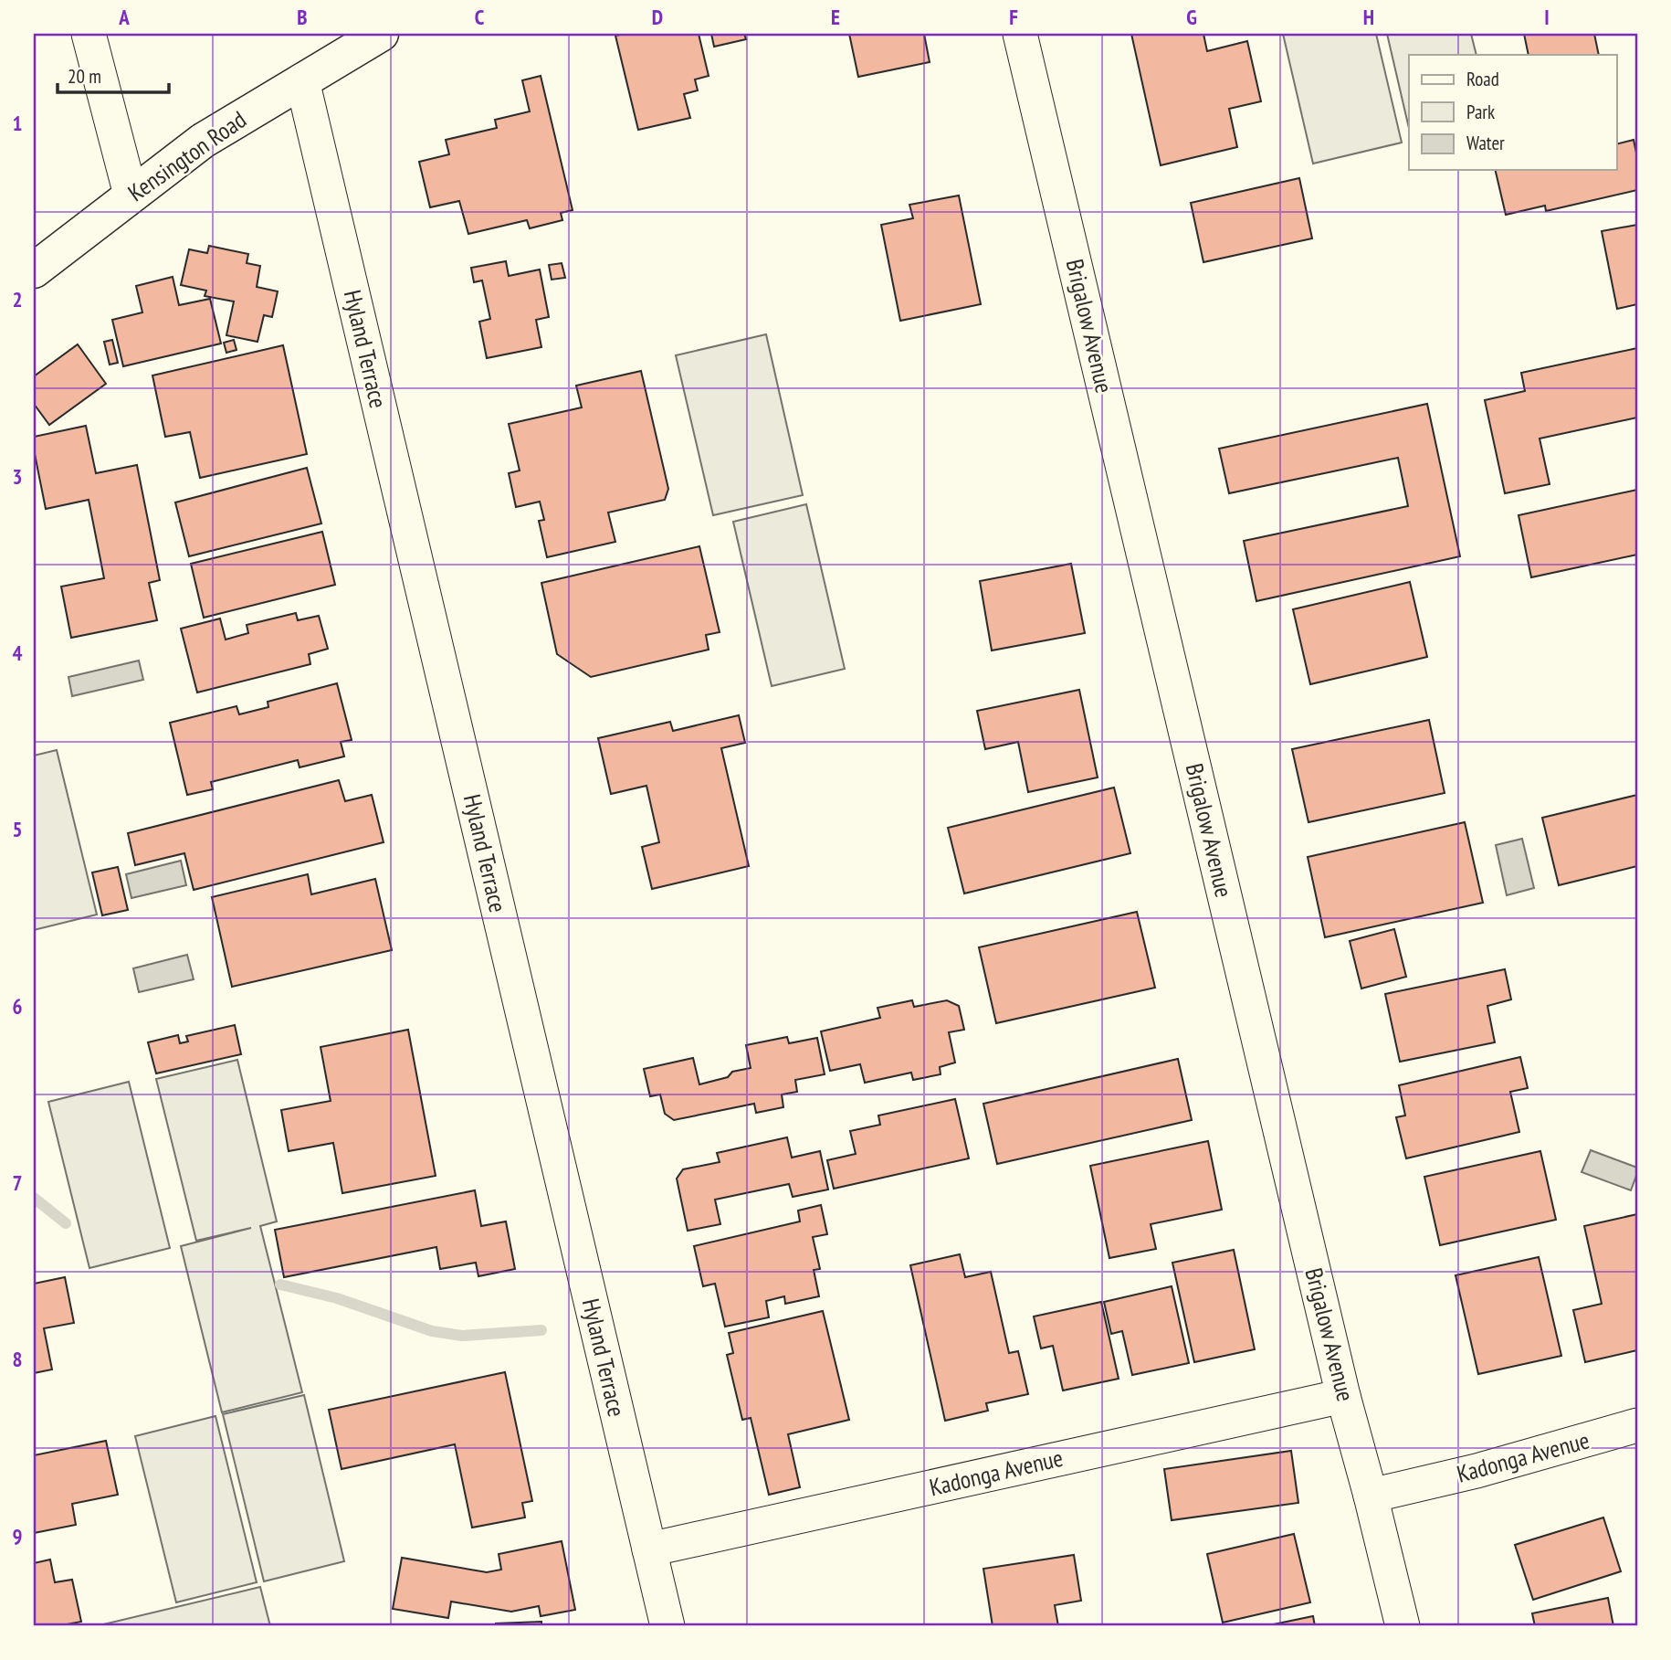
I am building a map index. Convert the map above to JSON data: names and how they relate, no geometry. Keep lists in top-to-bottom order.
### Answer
{
  "streets": {
    "main road": ["Kensington Road"],
    "street": ["Brigalow Avenue", "Hyland Terrace", "Kadonga Avenue"]
  },
  "crossings": [
    ["Kensington Road", "Hyland Terrace"],
    ["Brigalow Avenue", "Kadonga Avenue"],
    ["Hyland Terrace", "Kadonga Avenue"]
  ],
  "legend": ["Road", "Park", "Water"],
  "scale_bar": "20 m",
  "grid": {
    "columns": [
      "A",
      "B",
      "C",
      "D",
      "E",
      "F",
      "G",
      "H",
      "I"
    ],
    "rows": [
      "1",
      "2",
      "3",
      "4",
      "5",
      "6",
      "7",
      "8",
      "9"
    ]
  }
}
